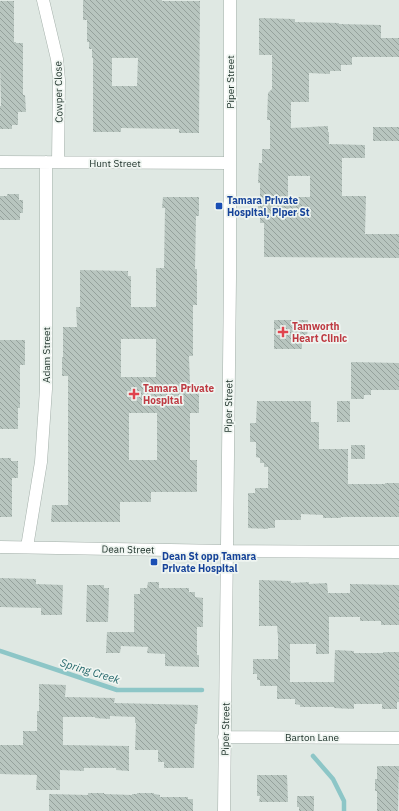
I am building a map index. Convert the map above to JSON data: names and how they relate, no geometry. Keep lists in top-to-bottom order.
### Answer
{
  "streets": {
    "street": [
      "Piper Street",
      "Cowper Close",
      "Hunt Street",
      "Adam Street",
      "Dean Street",
      "Barton Lane"
    ]
  },
  "crossings": [
    ["Piper Street", "Hunt Street"],
    ["Piper Street", "Dean Street"],
    ["Piper Street", "Barton Lane"],
    ["Cowper Close", "Hunt Street"],
    ["Cowper Close", "Adam Street"],
    ["Hunt Street", "Adam Street"],
    ["Adam Street", "Dean Street"]
  ],
  "water": ["Spring Creek"],
  "places": {
    "transit": ["Tamara Private Hospital, Piper St", "Dean St opp Tamara Private Hospital"],
    "health": ["Tamworth Heart Clinic", "Tamara Private Hospital"]
  }
}
